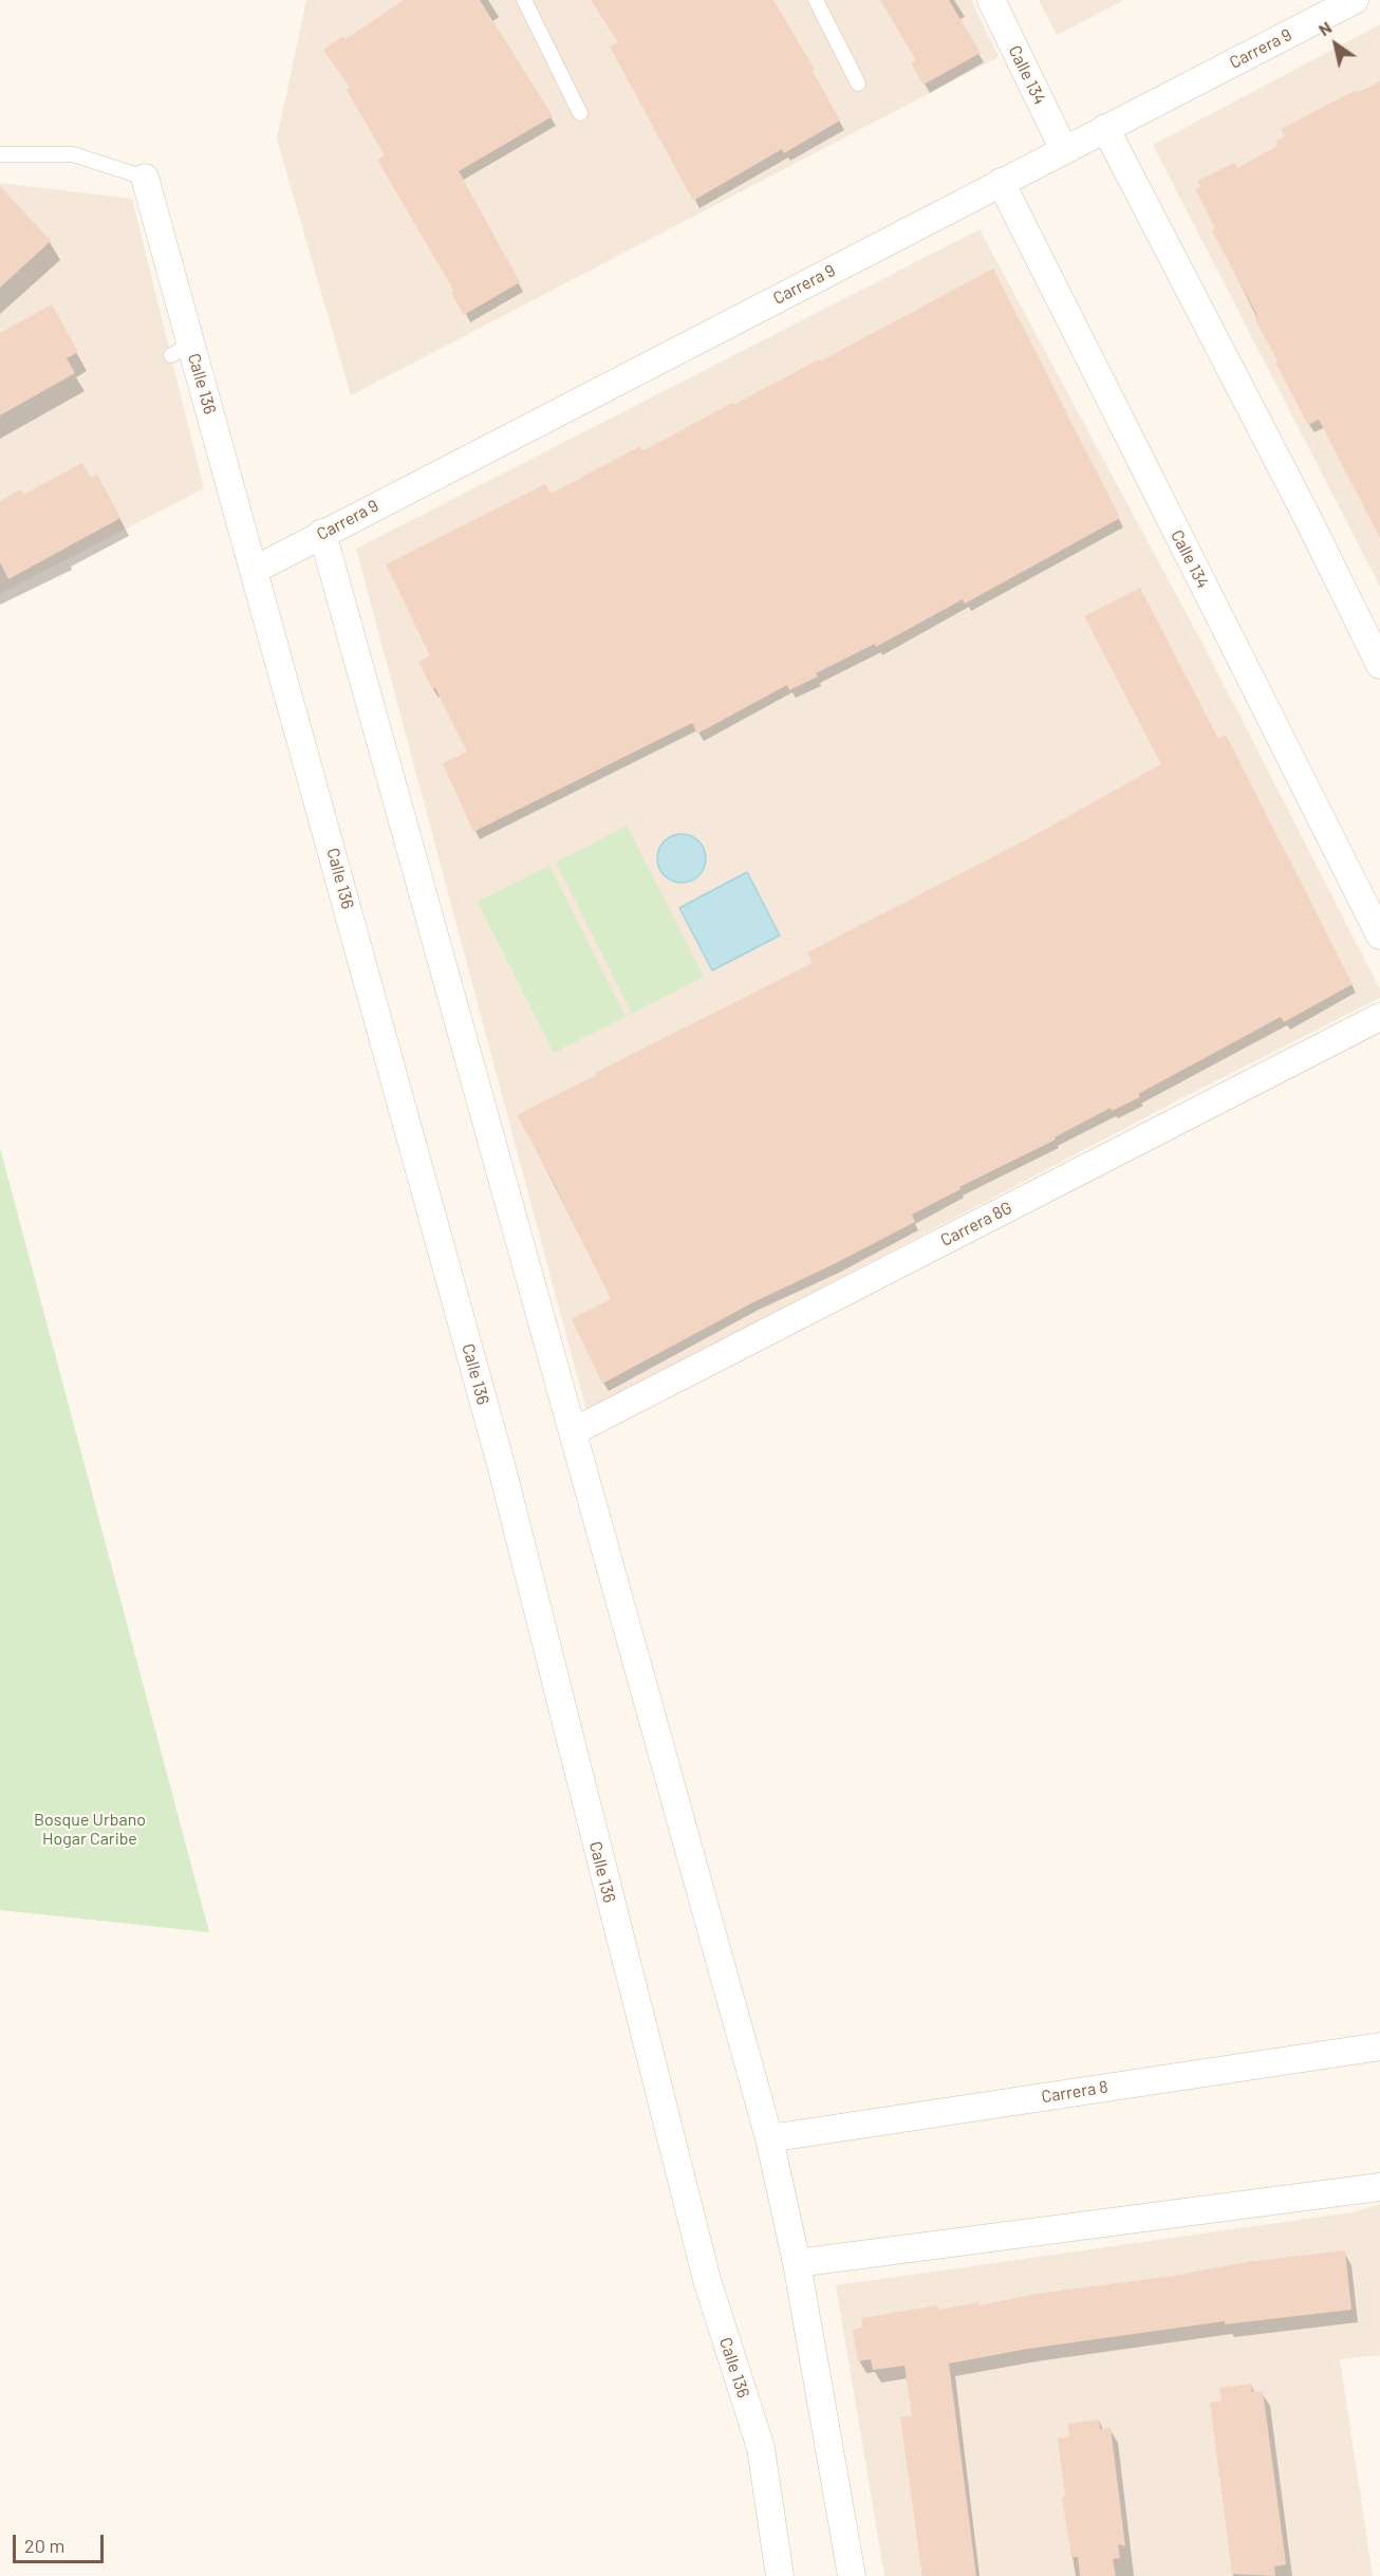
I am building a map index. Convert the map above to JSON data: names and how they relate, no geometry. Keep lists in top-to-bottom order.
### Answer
{
  "streets": {
    "street": [
      "Carrera 9",
      "Calle 134",
      "Calle 136",
      "Carrera 8G",
      "Carrera 8"
    ]
  },
  "crossings": [
    ["Carrera 9", "Calle 134"],
    ["Carrera 9", "Calle 136"]
  ],
  "parks": ["Bosque Urbano Hogar Caribe"],
  "scale_bar": "20 m",
  "north": "top left"
}
